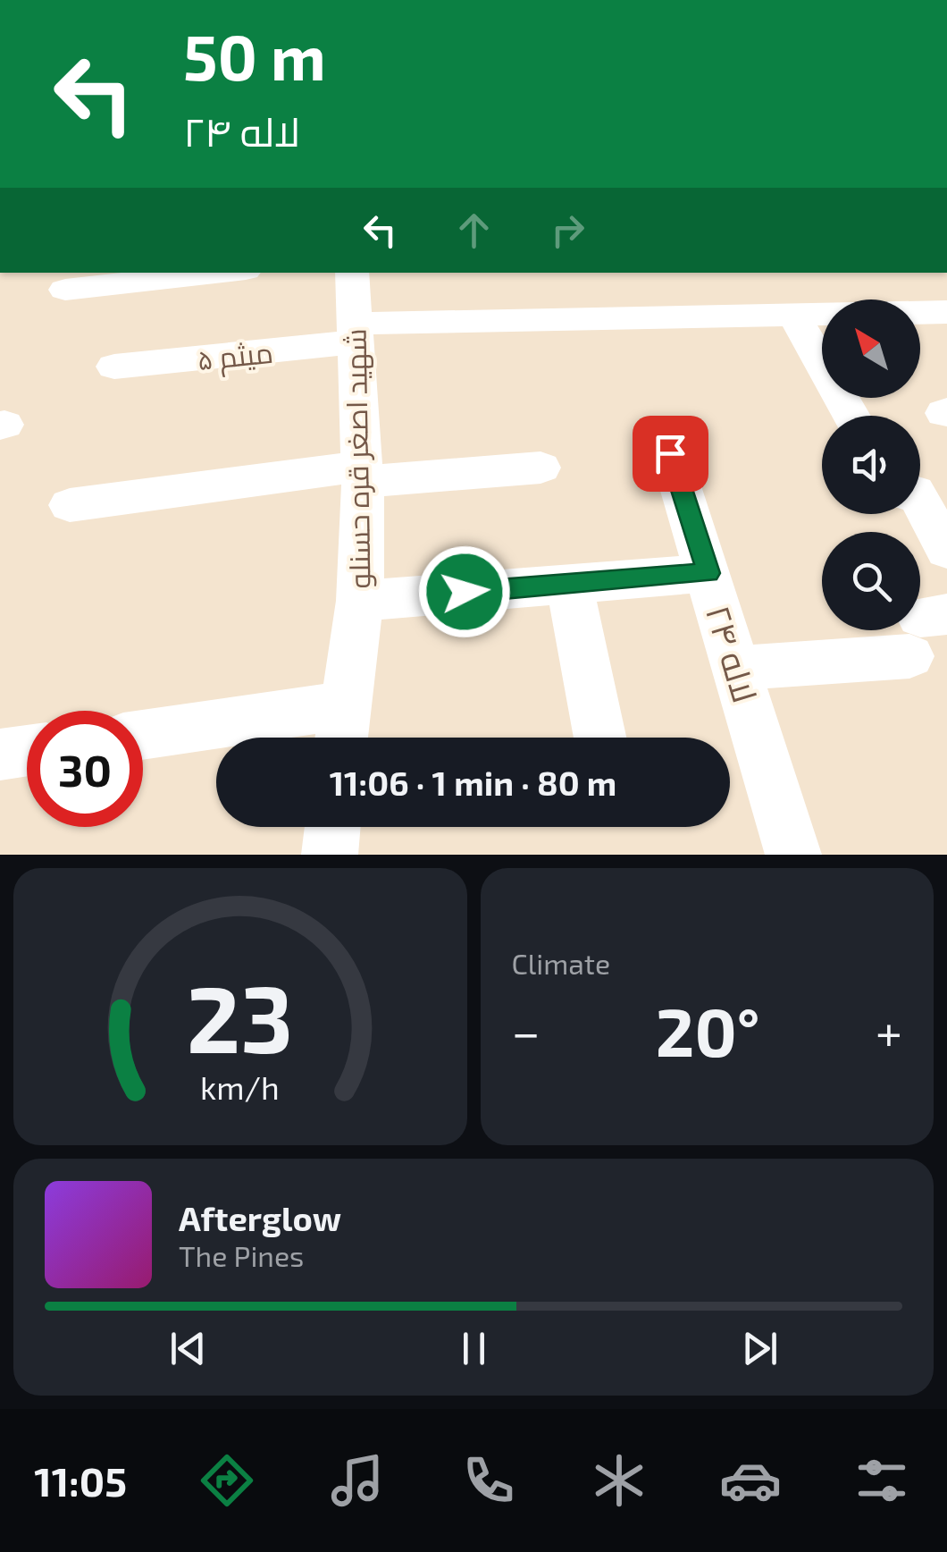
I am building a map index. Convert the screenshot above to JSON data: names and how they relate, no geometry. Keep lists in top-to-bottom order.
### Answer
{
  "streets": {
    "street": ["میثم ۵", "شهید اصغر قره حسنلو", "لاله ۲۴"]
  },
  "crossings": [
    ["میثم ۵", "شهید اصغر قره حسنلو"]
  ],
  "north": "top left",
  "page": {
    "turn": ["50 m", "لاله ۲۴"],
    "limit": "30",
    "trip": "11:06 · 1 min · 80 m",
    "tile": "Climate",
    "heat": ["−", "20°", "+"],
    "song": ["Afterglow", "The Pines"],
    "tabs": "11:05",
    "gauge": ["23", "km/h"]
  }
}
